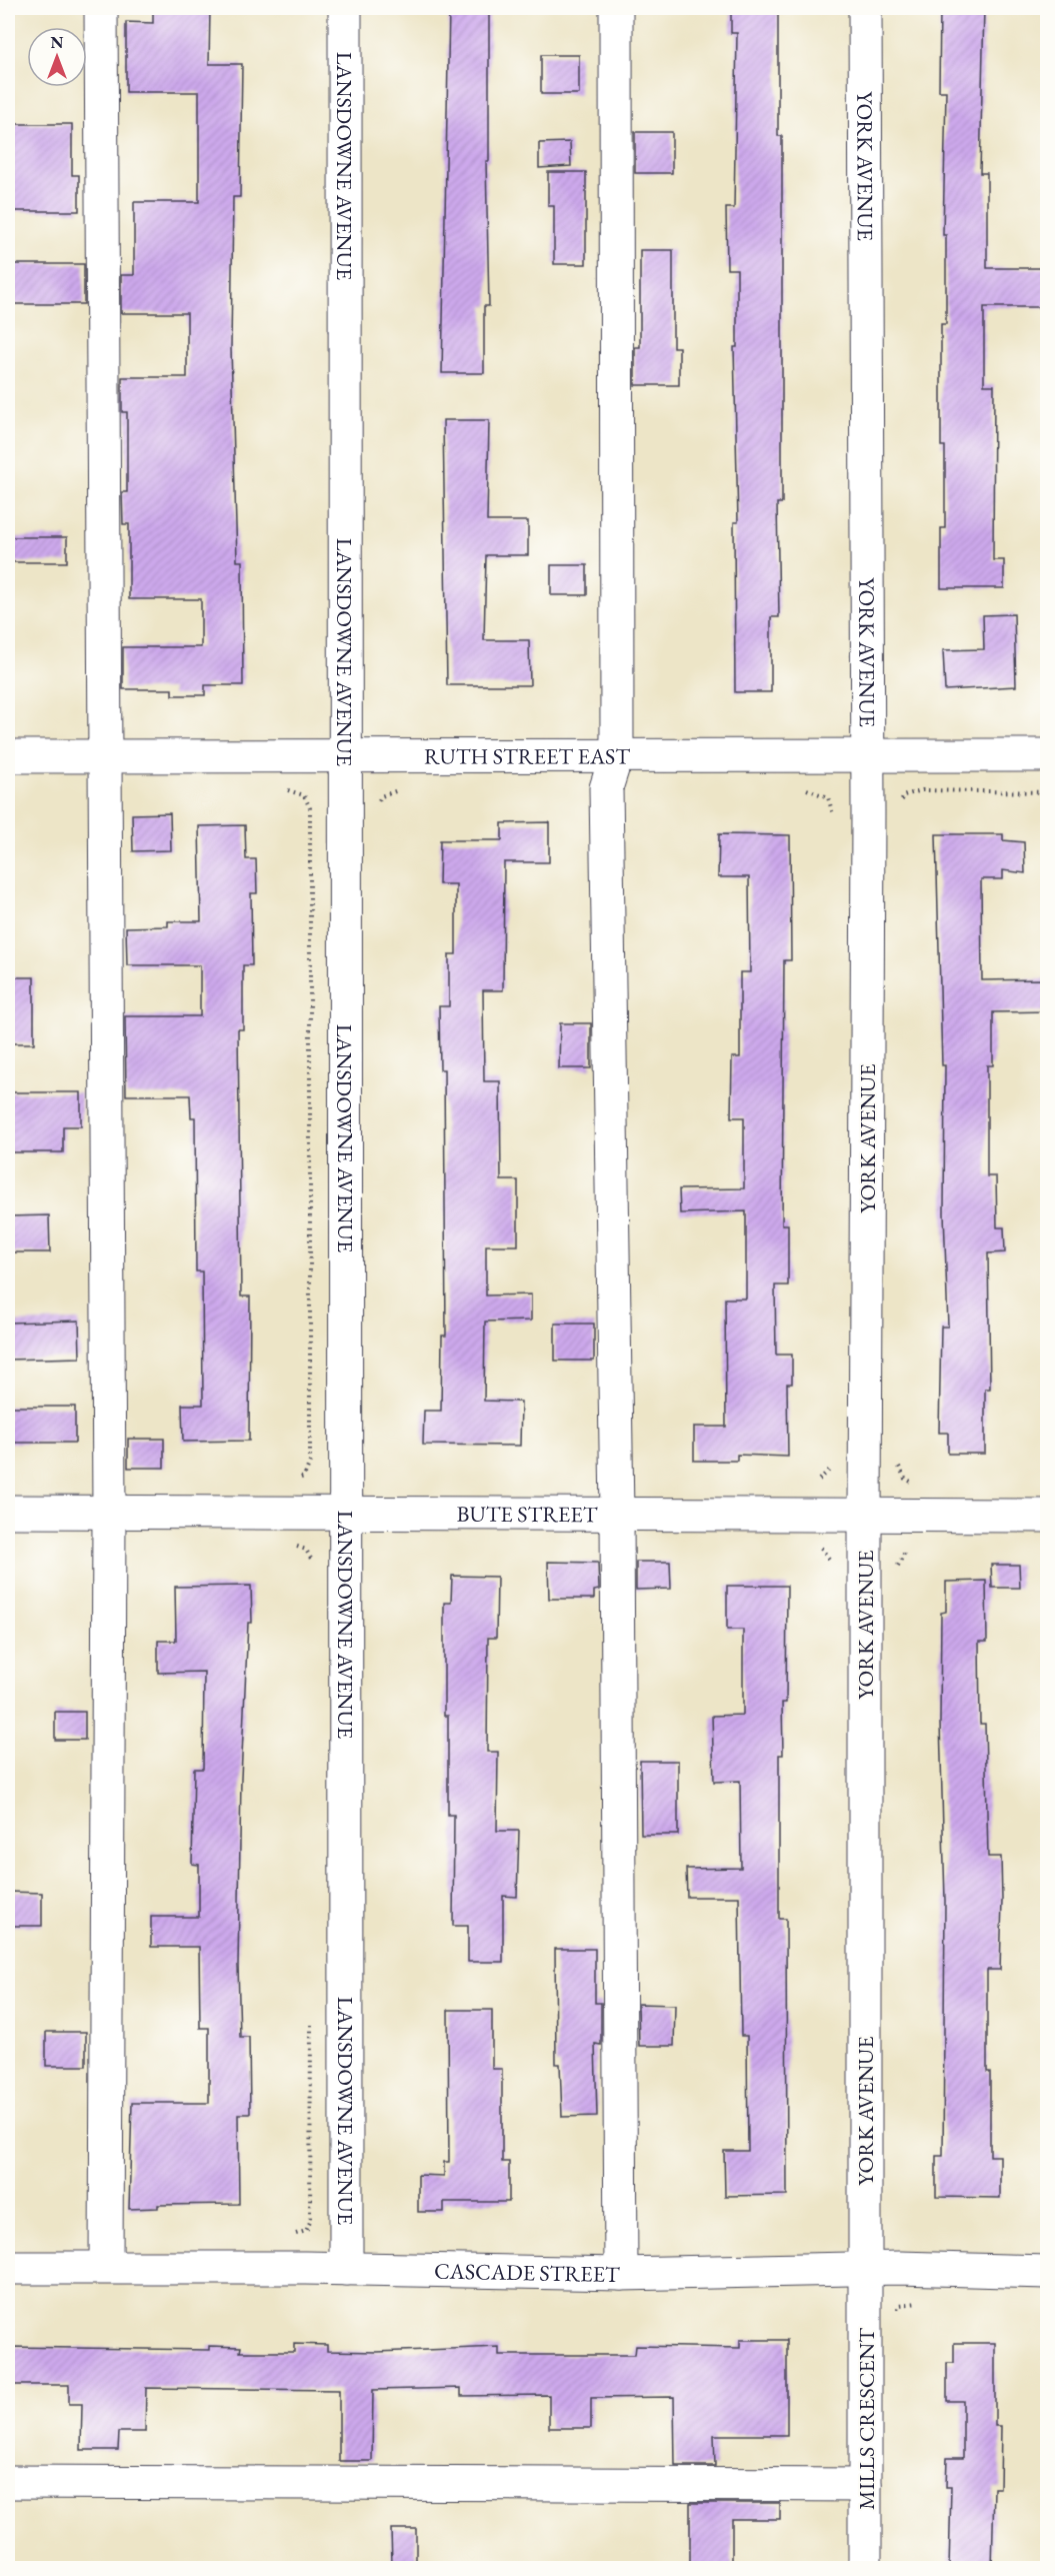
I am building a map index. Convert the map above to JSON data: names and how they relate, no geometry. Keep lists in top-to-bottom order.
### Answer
{
  "streets": {
    "street": [
      "LANSDOWNE AVENUE",
      "YORK AVENUE",
      "RUTH STREET EAST",
      "BUTE STREET",
      "CASCADE STREET",
      "MILLS CRESCENT"
    ]
  },
  "crossings": [
    ["LANSDOWNE AVENUE", "RUTH STREET EAST"],
    ["LANSDOWNE AVENUE", "BUTE STREET"],
    ["LANSDOWNE AVENUE", "CASCADE STREET"],
    ["YORK AVENUE", "RUTH STREET EAST"],
    ["YORK AVENUE", "BUTE STREET"],
    ["YORK AVENUE", "CASCADE STREET"],
    ["YORK AVENUE", "MILLS CRESCENT"],
    ["CASCADE STREET", "MILLS CRESCENT"]
  ],
  "north": "top"
}
